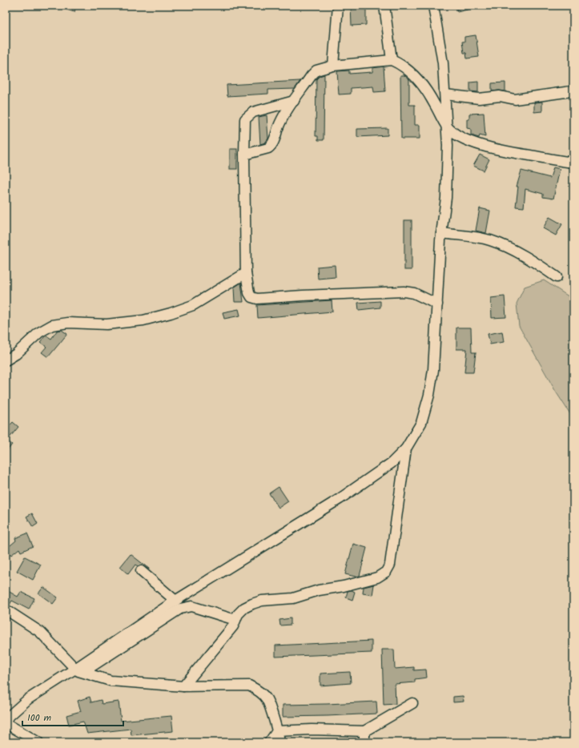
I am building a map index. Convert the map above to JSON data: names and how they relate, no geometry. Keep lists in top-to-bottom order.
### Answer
{
  "scale_bar": "100 m"
}
